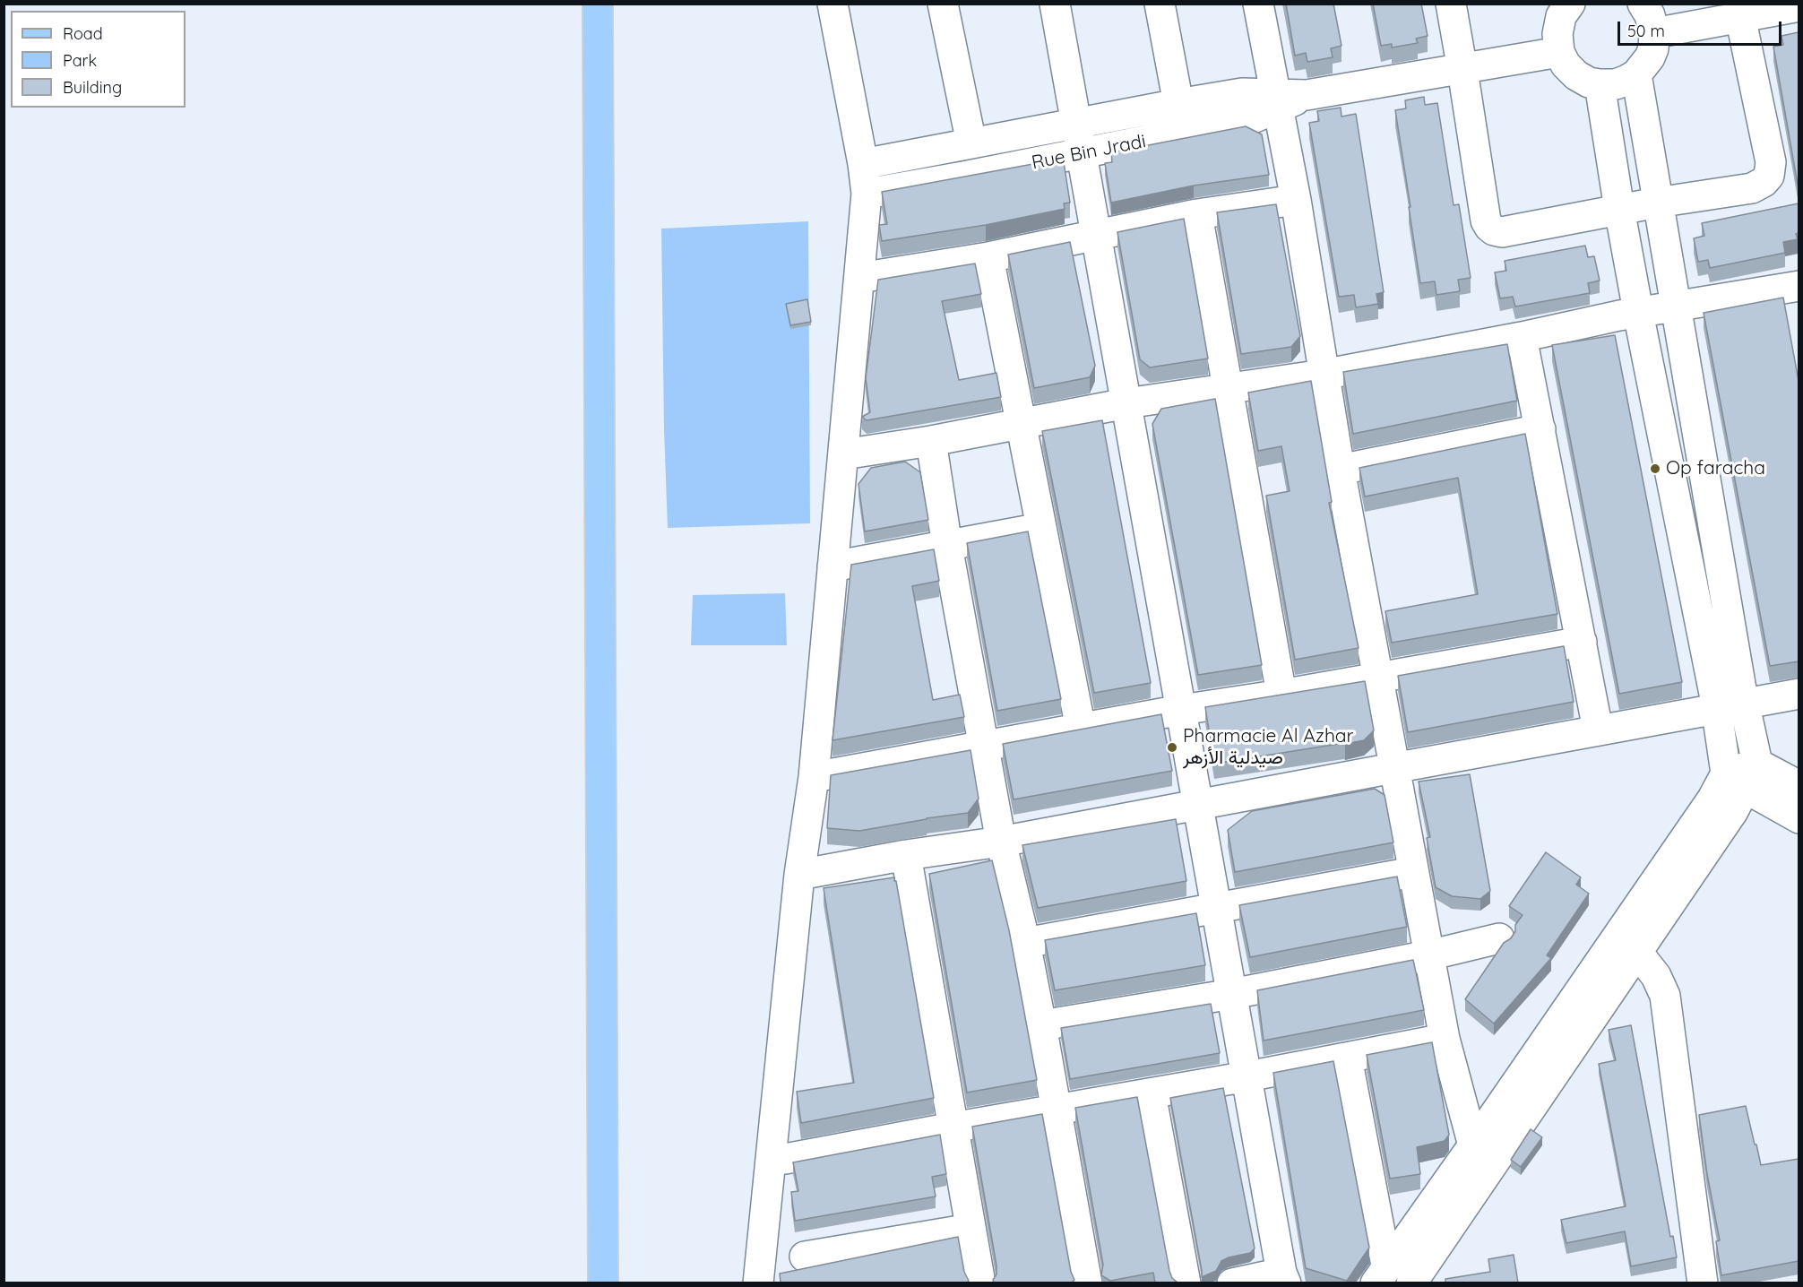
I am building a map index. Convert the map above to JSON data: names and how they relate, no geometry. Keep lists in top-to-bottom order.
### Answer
{
  "streets": {
    "street": ["Rue Bin Jradi"]
  },
  "places": ["Op faracha", "Pharmacie Al Azhar صيدلية الأزهر"],
  "legend": ["Road", "Park", "Building"],
  "scale_bar": "50 m"
}
